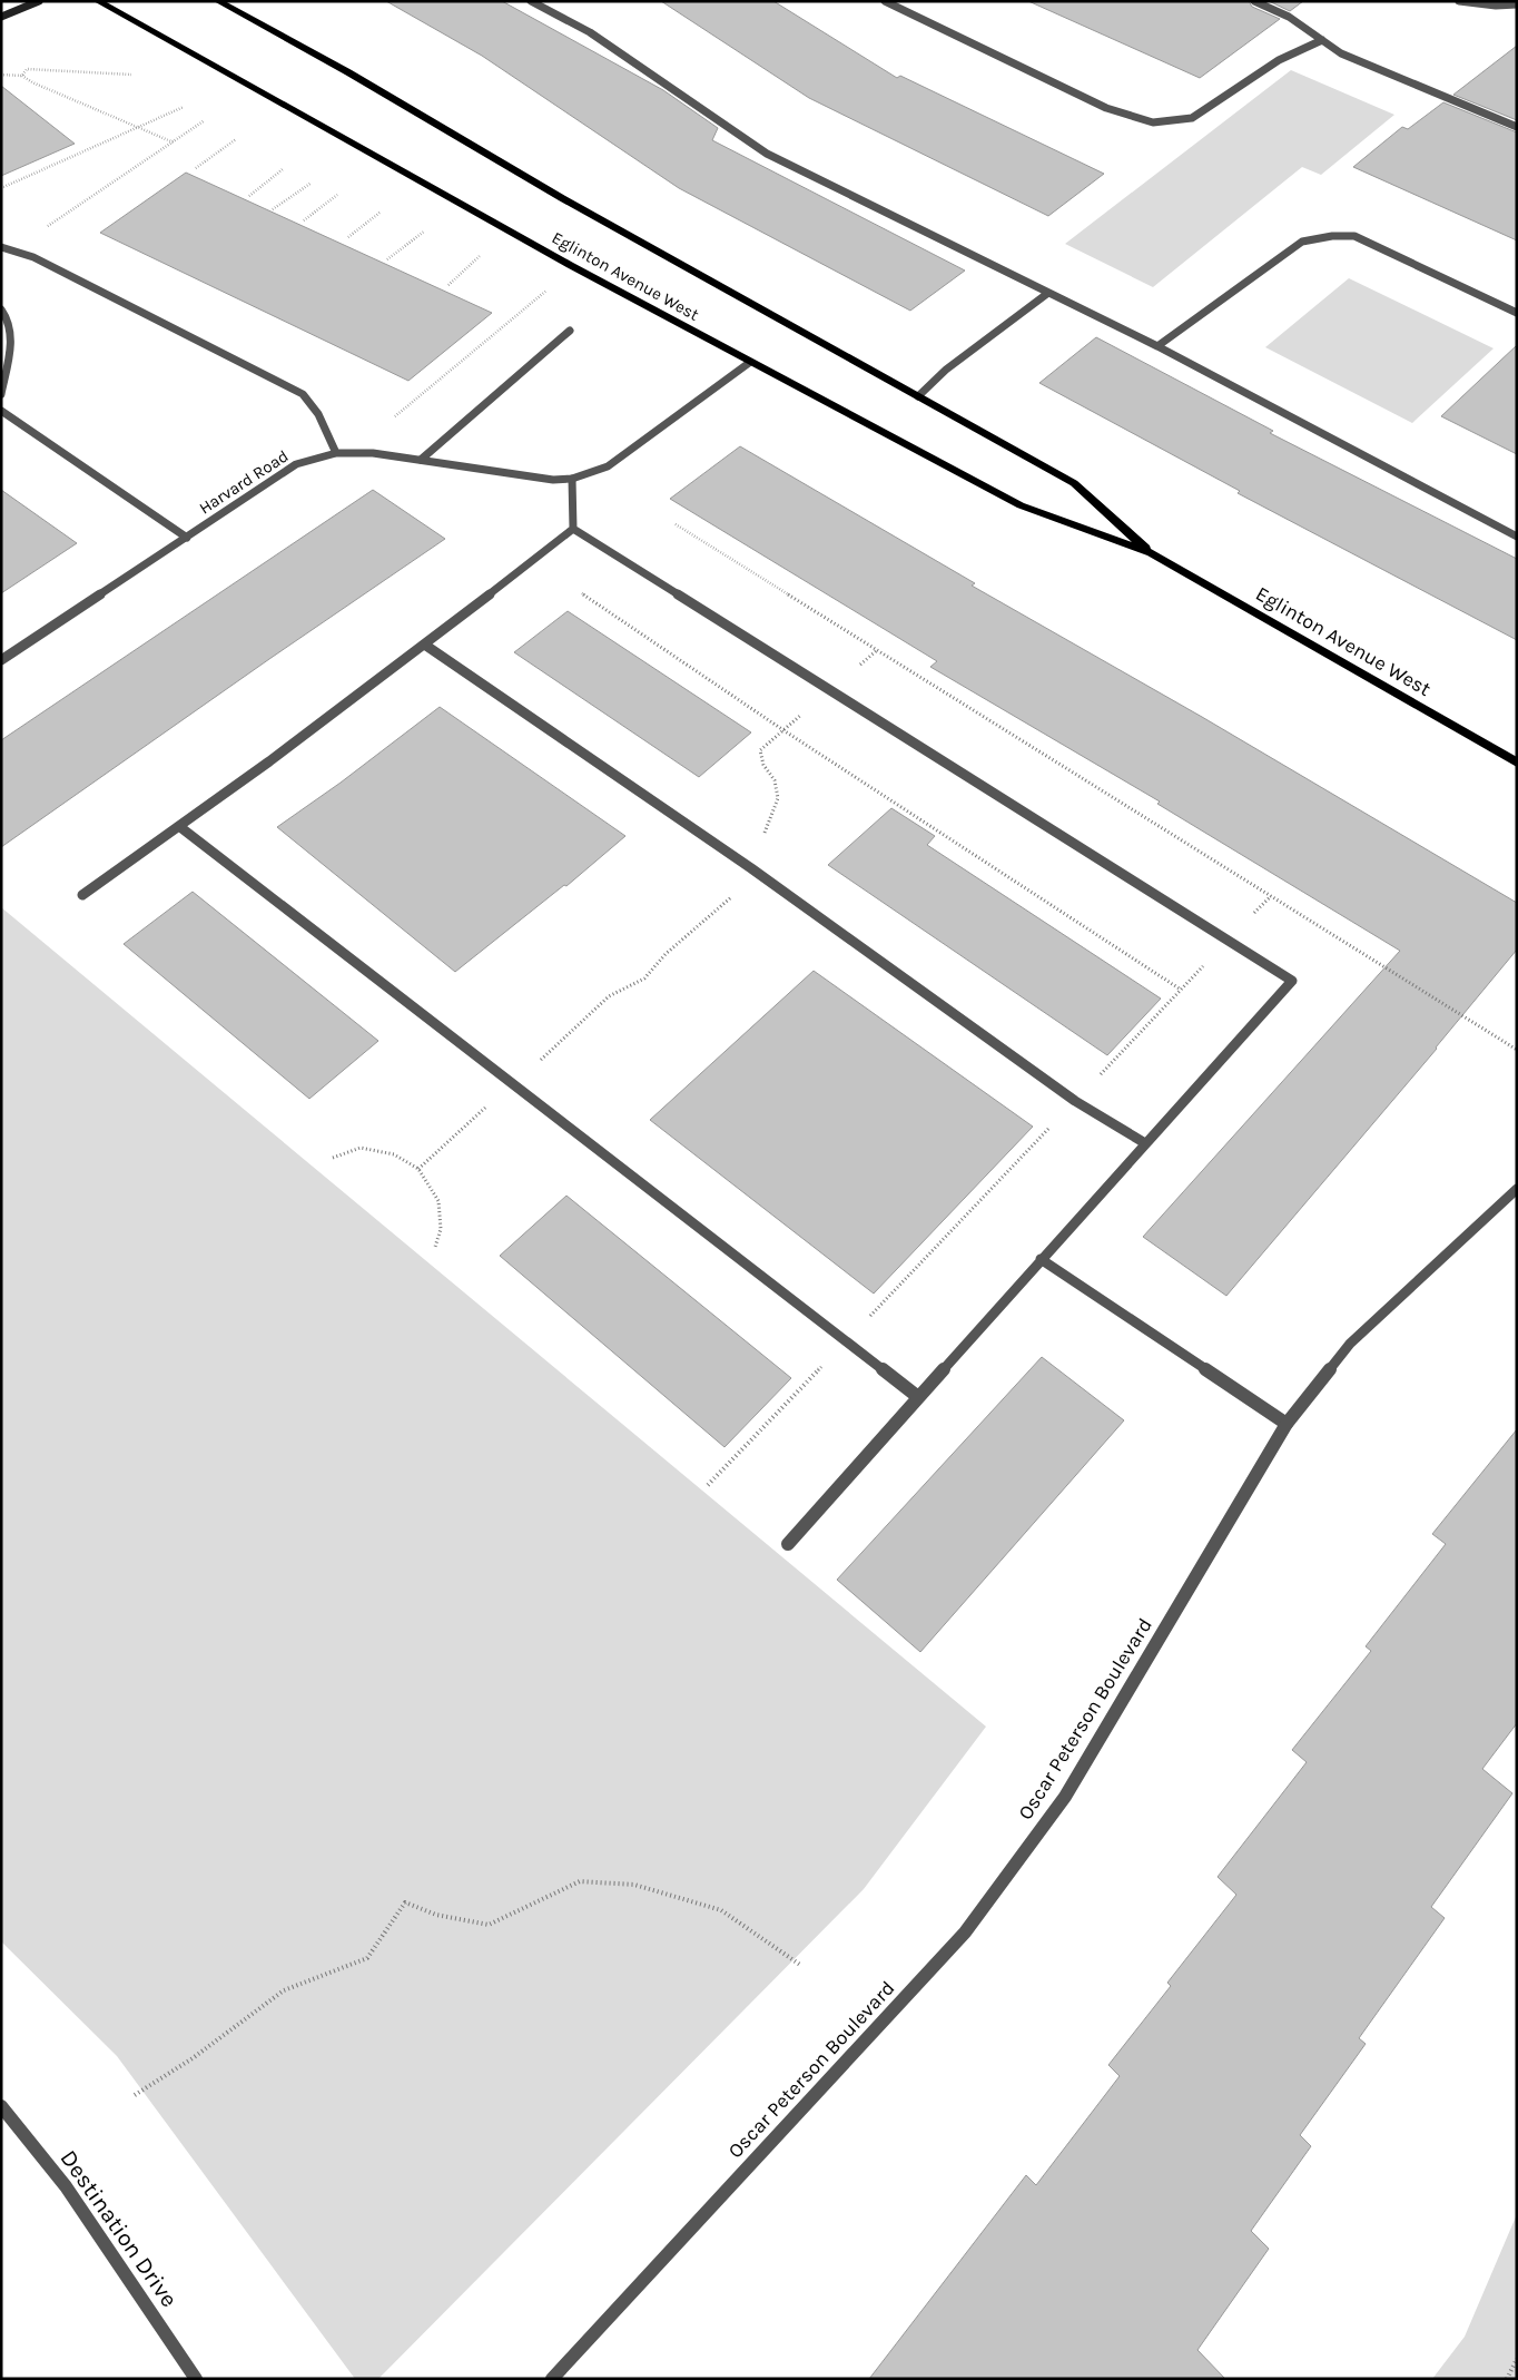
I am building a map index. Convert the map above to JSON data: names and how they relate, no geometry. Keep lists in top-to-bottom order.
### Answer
{
  "streets": {
    "main road": ["Eglinton Avenue West"],
    "street": ["Harvard Road", "Oscar Peterson Boulevard", "Destination Drive"]
  },
  "crossings": [
    ["Eglinton Avenue West", "Harvard Road"]
  ]
}
